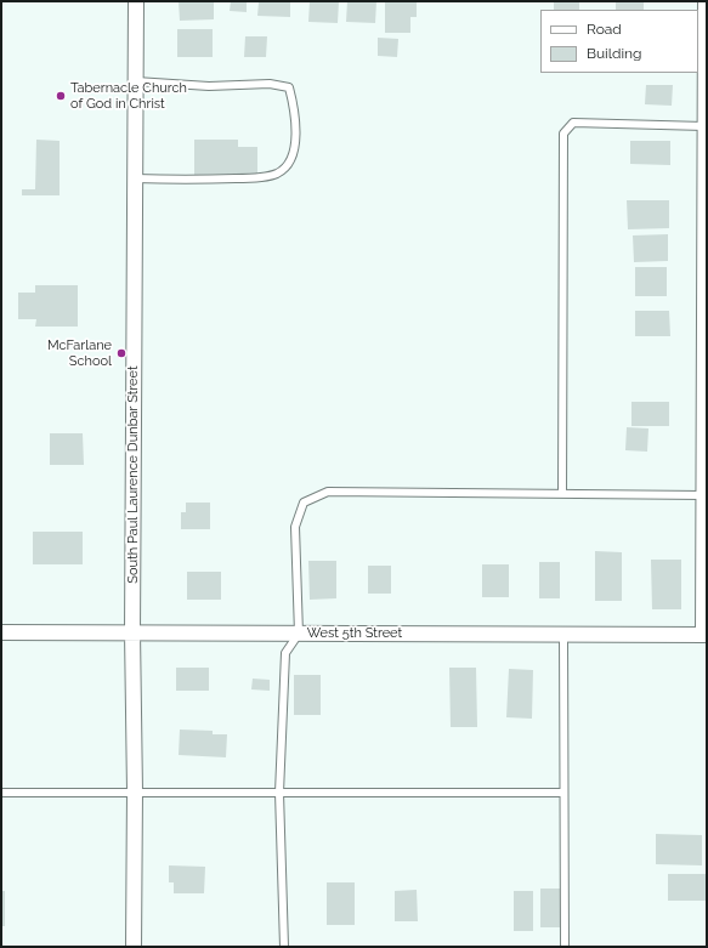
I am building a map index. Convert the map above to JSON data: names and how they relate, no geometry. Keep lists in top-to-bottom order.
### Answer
{
  "streets": {
    "street": ["South Paul Laurence Dunbar Street", "West 5th Street"]
  },
  "crossings": [
    ["South Paul Laurence Dunbar Street", "West 5th Street"]
  ],
  "places": ["Tabernacle Church of God in Christ", "McFarlane School"],
  "legend": ["Road", "Building"]
}
